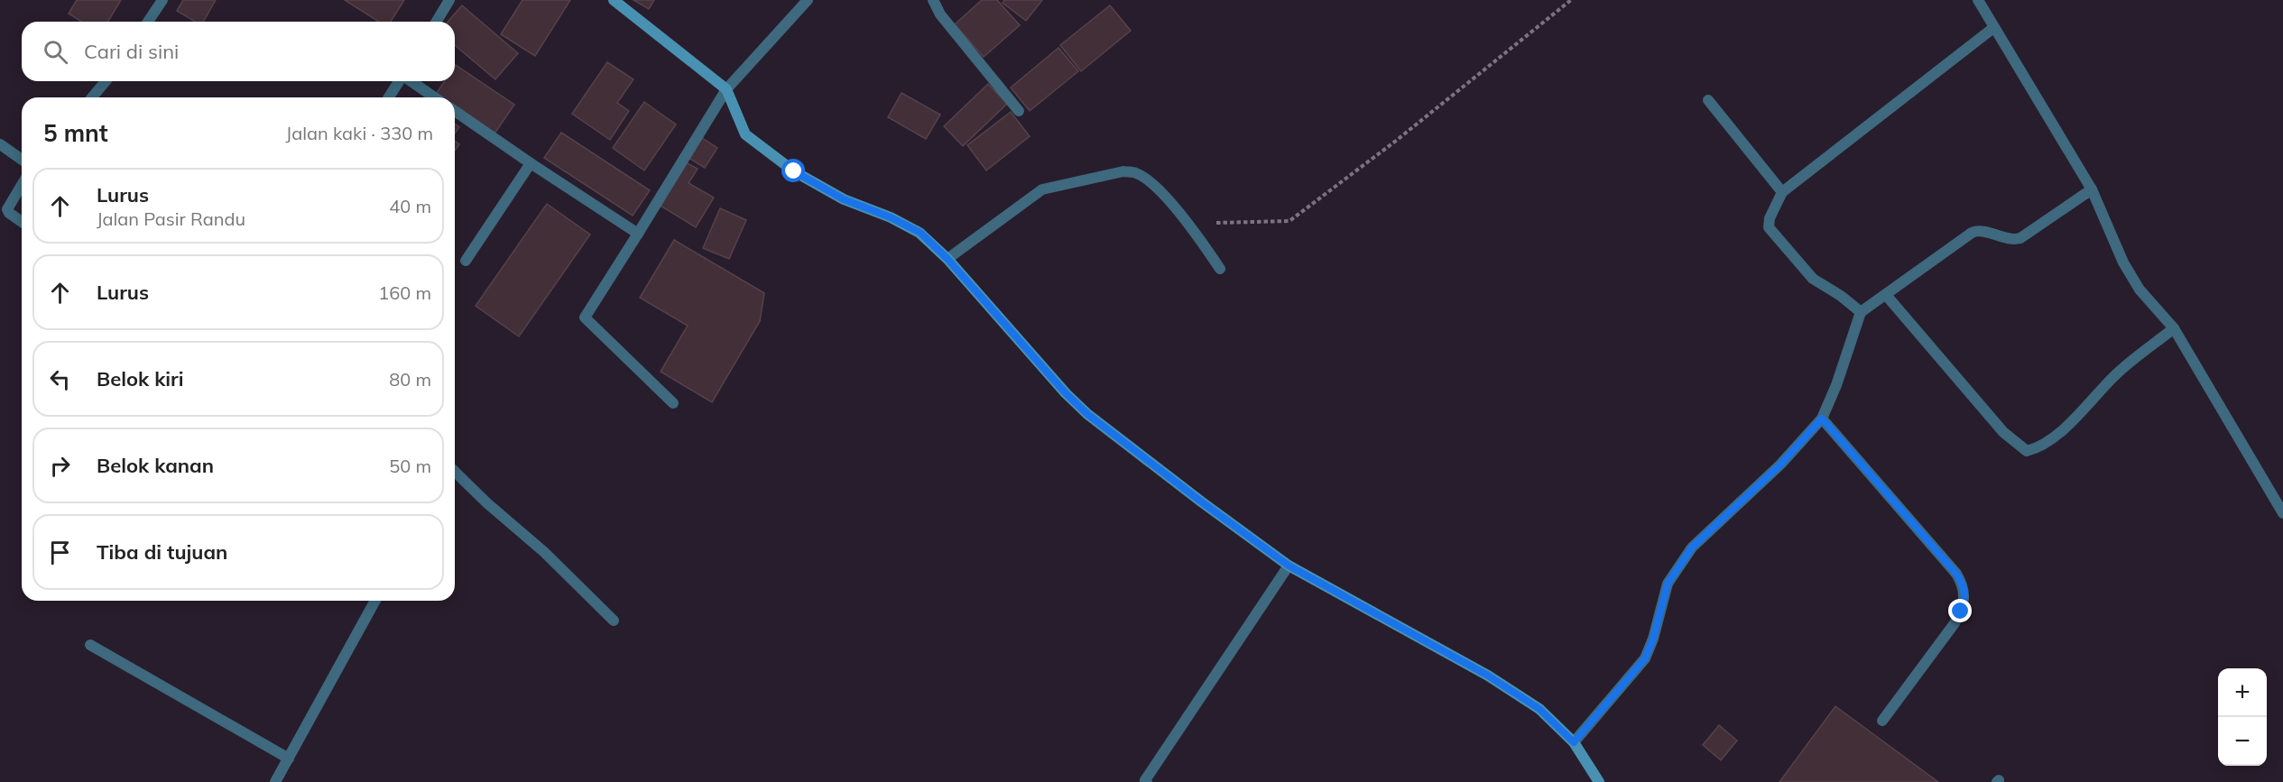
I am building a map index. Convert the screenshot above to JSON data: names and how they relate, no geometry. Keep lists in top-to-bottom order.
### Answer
{
  "page": {
    "search": "Cari di sini",
    "heading": ["5 mnt", "Jalan kaki · 330 m"],
    "list": [
      ["Lurus", "Jalan Pasir Randu", "40 m"],
      ["Lurus", "160 m"],
      ["Belok kiri", "80 m"],
      ["Belok kanan", "50 m"],
      "Tiba di tujuan"
    ],
    "map_buttons": ["+", "−"]
  }
}
